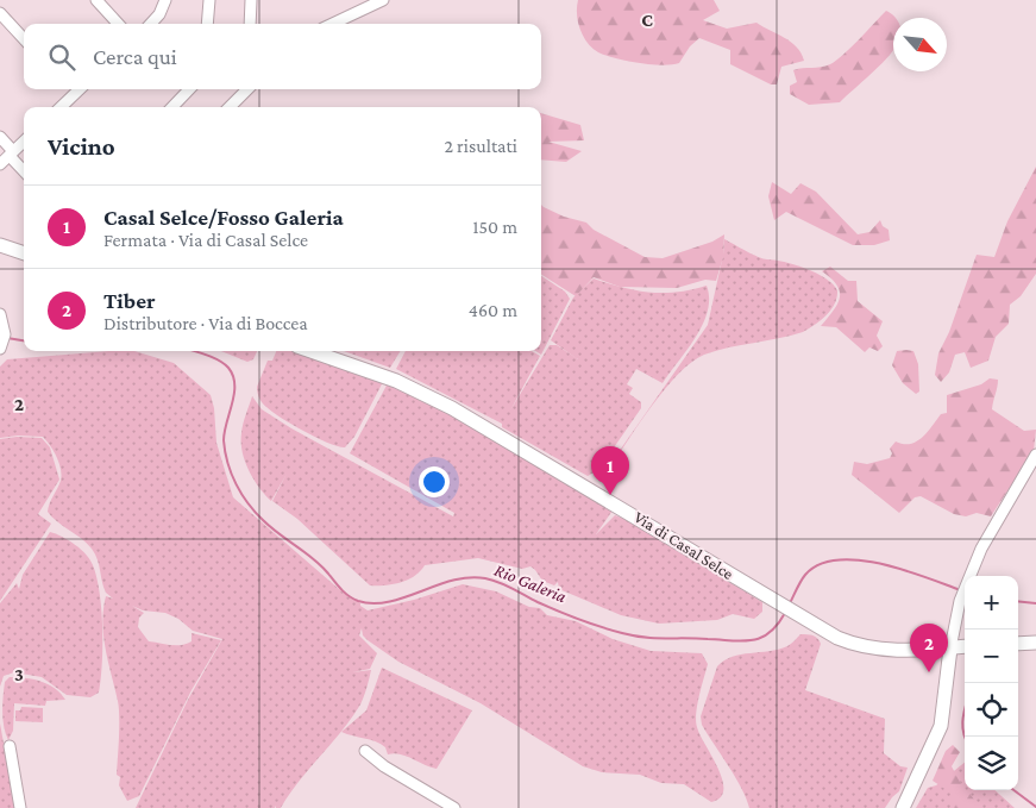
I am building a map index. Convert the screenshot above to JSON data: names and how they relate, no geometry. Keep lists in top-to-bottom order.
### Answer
{
  "streets": {
    "main road": ["Via di Casal Selce"]
  },
  "water": ["Rio Galeria"],
  "north": "bottom right",
  "page": {
    "search": "Cerca qui",
    "heading": ["Vicino", "2 risultati"],
    "list": [
      {
        "mark": "1",
        "name": "Casal Selce/Fosso Galeria",
        "note": "Fermata · Via di Casal Selce",
        "value": "150 m"
      },
      {
        "mark": "2",
        "name": "Tiber",
        "note": "Distributore · Via di Boccea",
        "value": "460 m"
      }
    ],
    "pins": ["1", "2"],
    "map_buttons": ["+", "−"]
  },
  "grid": {
    "columns": ["C"],
    "rows": ["2", "3"]
  }
}
